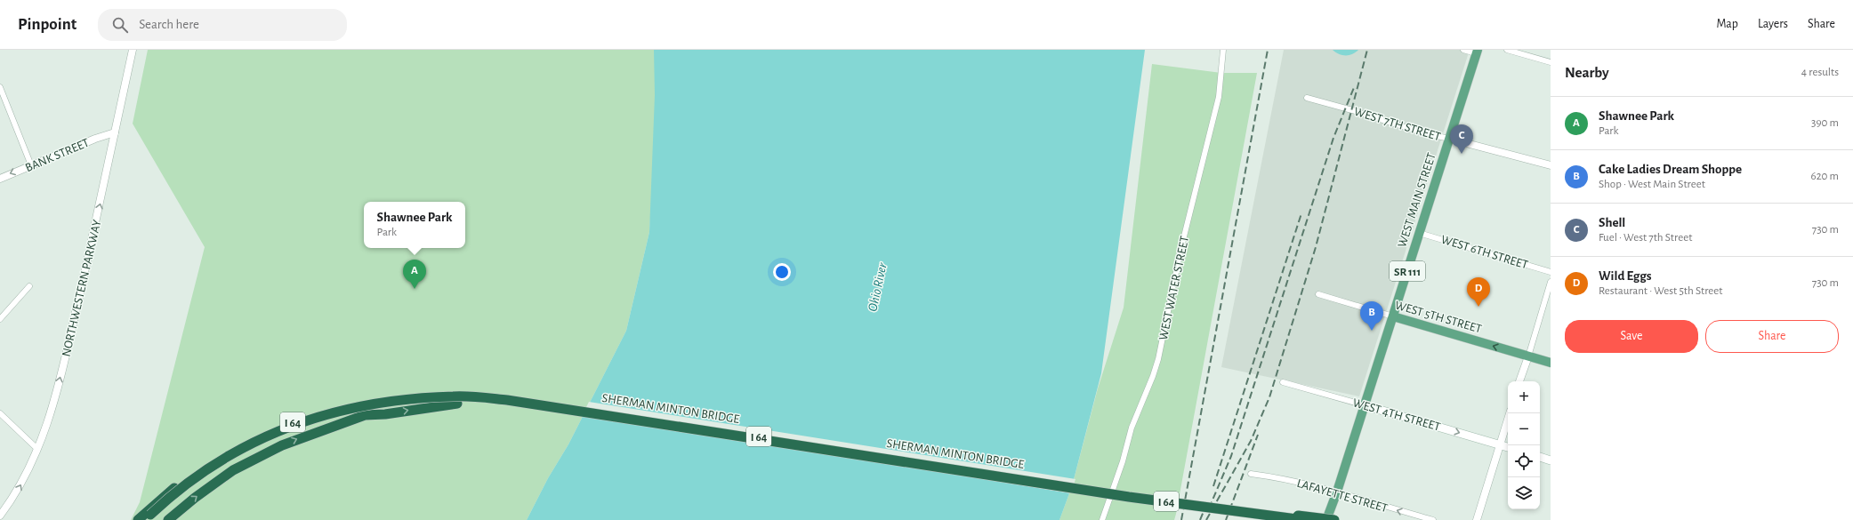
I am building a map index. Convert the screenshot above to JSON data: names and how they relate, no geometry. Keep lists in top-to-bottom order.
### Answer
{
  "streets": {
    "highway": ["SHERMAN MINTON BRIDGE", "I 64"],
    "main road": [
      "WEST MAIN STREET",
      "SR 111",
      "WEST 5TH STREET",
      "WEST 4TH STREET"
    ],
    "street": [
      "WEST 7TH STREET",
      "BANK STREET",
      "WEST 6TH STREET",
      "NORTHWESTERN PARKWAY",
      "WEST WATER STREET",
      "LAFAYETTE STREET"
    ]
  },
  "crossings": [
    ["WEST 7TH STREET", "WEST MAIN STREET"],
    ["BANK STREET", "NORTHWESTERN PARKWAY"],
    ["WEST MAIN STREET", "WEST 6TH STREET"],
    ["WEST MAIN STREET", "WEST 5TH STREET"],
    ["WEST MAIN STREET", "WEST 4TH STREET"],
    ["WEST MAIN STREET", "LAFAYETTE STREET"],
    ["SHERMAN MINTON BRIDGE", "I 64"]
  ],
  "one_way": [
    "NORTHWESTERN PARKWAY",
    "WEST 5TH STREET",
    "WEST 4TH STREET",
    "LAFAYETTE STREET"
  ],
  "water": ["Ohio River"],
  "page": {
    "header": "Pinpoint",
    "search": "Search here",
    "nav": ["Map", "Layers", "Share"],
    "heading": ["Nearby", "4 results"],
    "list": [
      {
        "mark": "A",
        "name": "Shawnee Park",
        "note": "Park",
        "value": "390 m"
      },
      {
        "mark": "B",
        "name": "Cake Ladies Dream Shoppe",
        "note": "Shop · West Main Street",
        "value": "620 m"
      },
      {
        "mark": "C",
        "name": "Shell",
        "note": "Fuel · West 7th Street",
        "value": "730 m"
      },
      {
        "mark": "D",
        "name": "Wild Eggs",
        "note": "Restaurant · West 5th Street",
        "value": "730 m"
      }
    ],
    "pins": [
      "C",
      "A",
      "D",
      "B"
    ],
    "popup": ["Shawnee Park", "Park"],
    "buttons": ["Save", "Share"],
    "map_buttons": ["+", "−"]
  }
}
